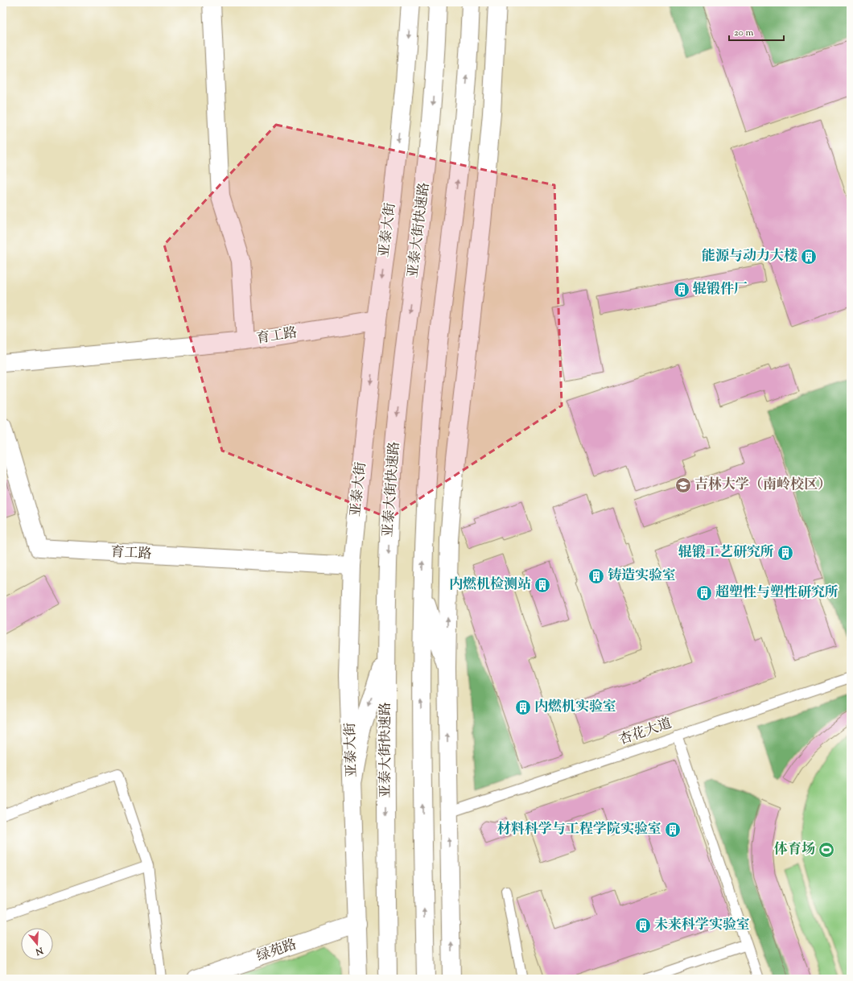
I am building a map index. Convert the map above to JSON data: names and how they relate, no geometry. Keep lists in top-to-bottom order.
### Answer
{
  "streets": {
    "main road": [
      "亚泰大街",
      "亚泰大街快速路",
      "育工路",
      "绿苑路"
    ],
    "lane": ["杏花大道"]
  },
  "crossings": [
    ["亚泰大街", "育工路"],
    ["亚泰大街", "绿苑路"]
  ],
  "places": {
    "building": [
      "能源与动力大楼",
      "辊锻件厂",
      "辊锻工艺研究所",
      "铸造实验室",
      "内燃机检测站",
      "超塑性与塑性研究所",
      "内燃机实验室",
      "材料科学与工程学院实验室",
      "未来科学实验室"
    ],
    "school or university": ["吉林大学（南岭校区）"],
    "sports": ["体育场"]
  },
  "scale_bar": "20 m",
  "north": "bottom"
}
